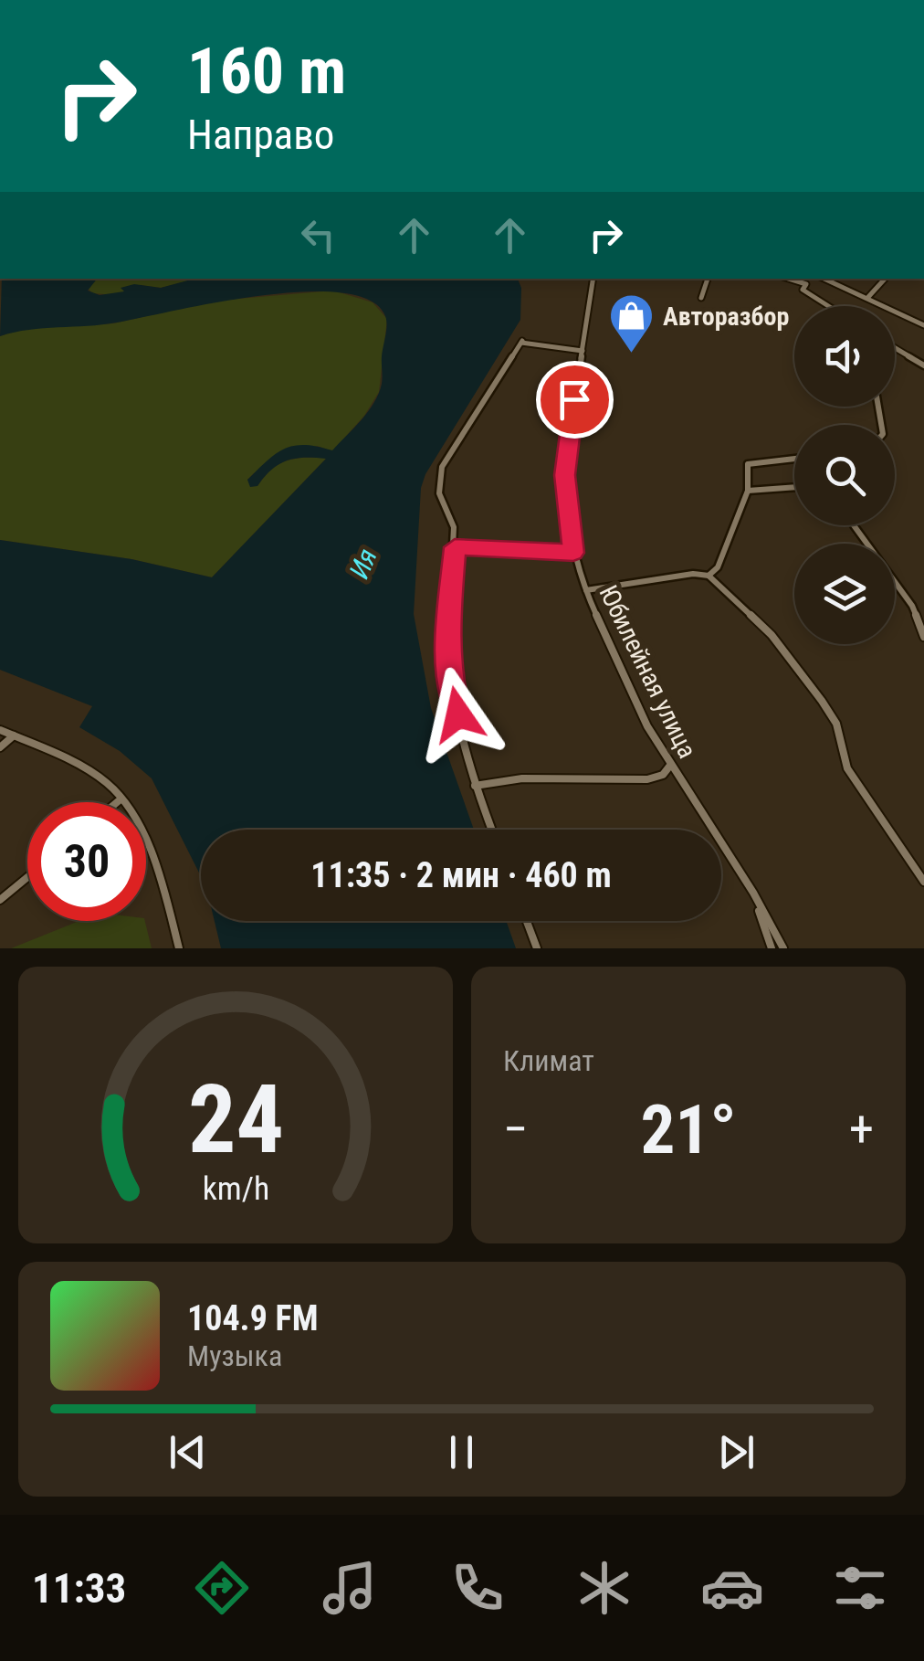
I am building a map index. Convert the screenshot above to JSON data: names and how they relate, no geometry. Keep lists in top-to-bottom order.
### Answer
{
  "streets": {
    "street": ["Юбилейная улица"]
  },
  "water": ["Ия"],
  "places": {
    "shop": ["Авторазбор"]
  },
  "page": {
    "turn": ["160 m", "Направо"],
    "limit": "30",
    "trip": "11:35 · 2 мин · 460 m",
    "tile": "Климат",
    "heat": ["−", "21°", "+"],
    "song": ["104.9 FM", "Музыка"],
    "tabs": "11:33",
    "gauge": ["24", "km/h"]
  }
}
